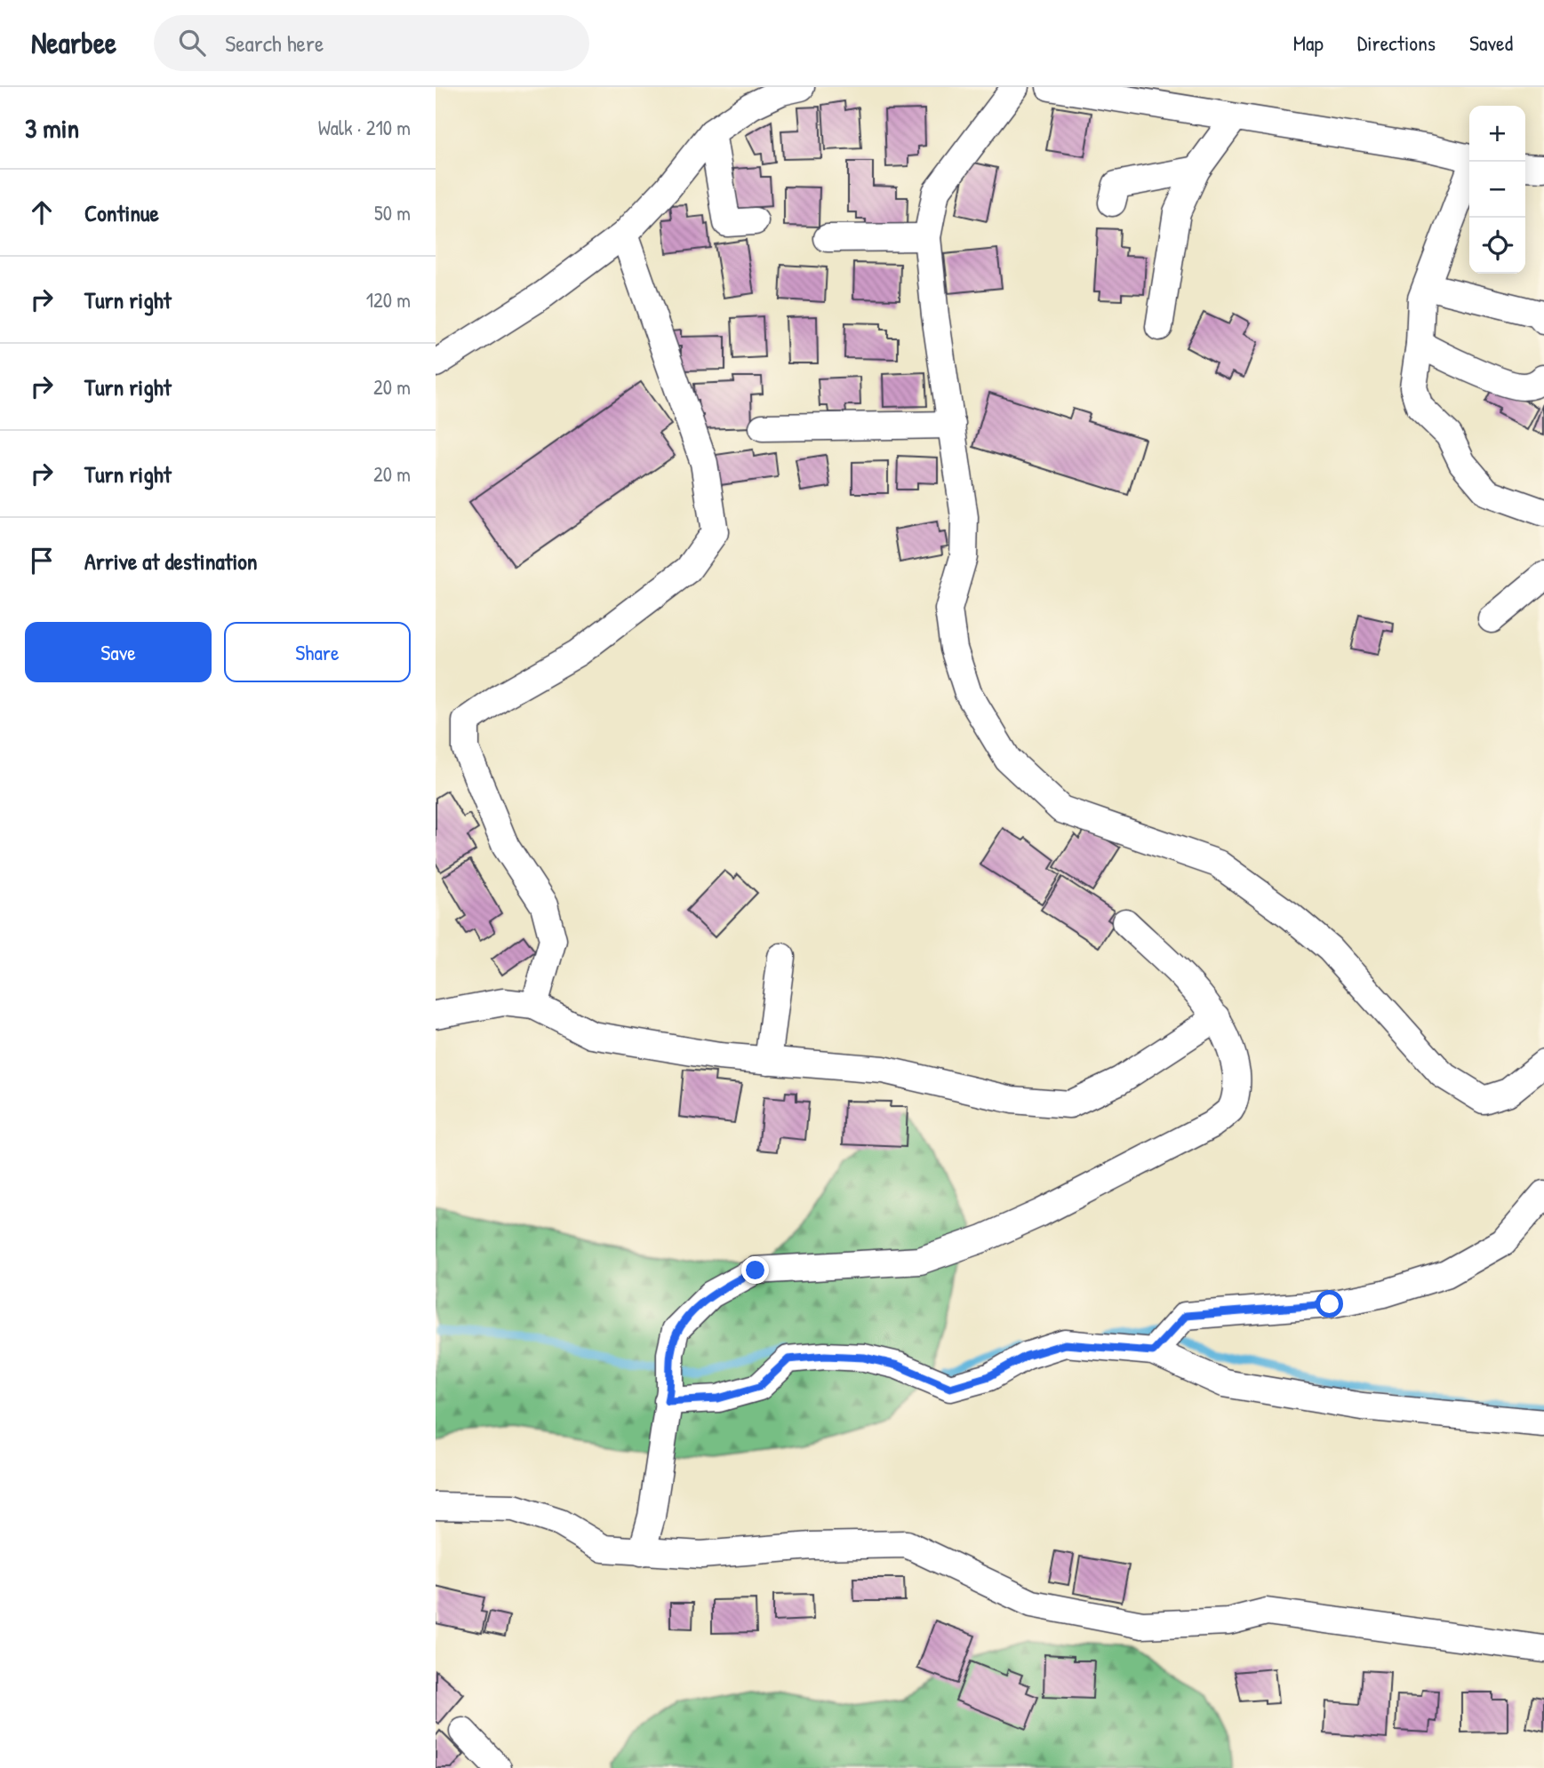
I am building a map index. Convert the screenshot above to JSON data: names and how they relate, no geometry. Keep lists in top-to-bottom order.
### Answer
{
  "page": {
    "header": "Nearbee",
    "search": "Search here",
    "nav": ["Map", "Directions", "Saved"],
    "heading": ["3 min", "Walk · 210 m"],
    "map_buttons": ["+", "−"],
    "list": [
      ["Continue", "50 m"],
      ["Turn right", "120 m"],
      ["Turn right", "20 m"],
      ["Turn right", "20 m"],
      "Arrive at destination"
    ],
    "buttons": ["Save", "Share"]
  }
}
